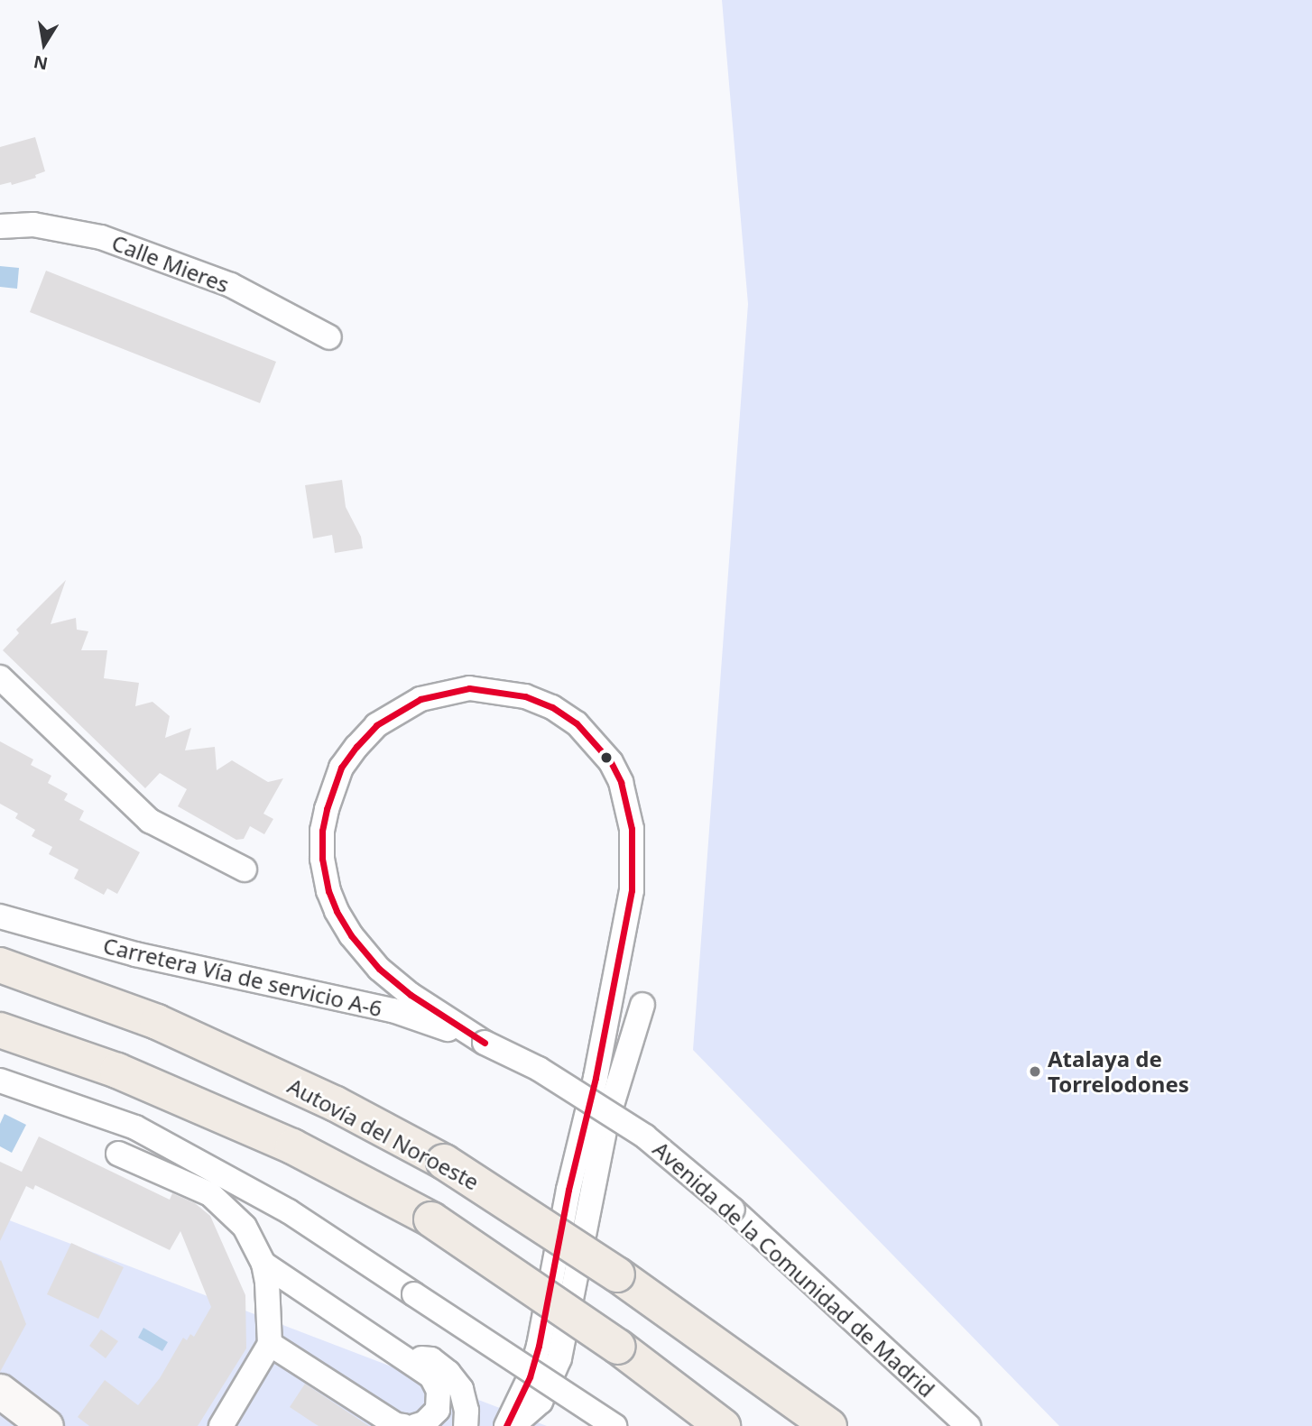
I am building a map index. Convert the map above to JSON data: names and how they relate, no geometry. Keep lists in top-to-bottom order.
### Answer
{
  "streets": {
    "highway": ["Autovía del Noroeste"],
    "street": ["Calle Mieres", "Carretera Vía de servicio A-6", "Avenida de la Comunidad de Madrid"]
  },
  "crossings": [
    ["Carretera Vía de servicio A-6", "Avenida de la Comunidad de Madrid"]
  ],
  "places": ["Atalaya de Torrelodones"],
  "north": "bottom"
}
